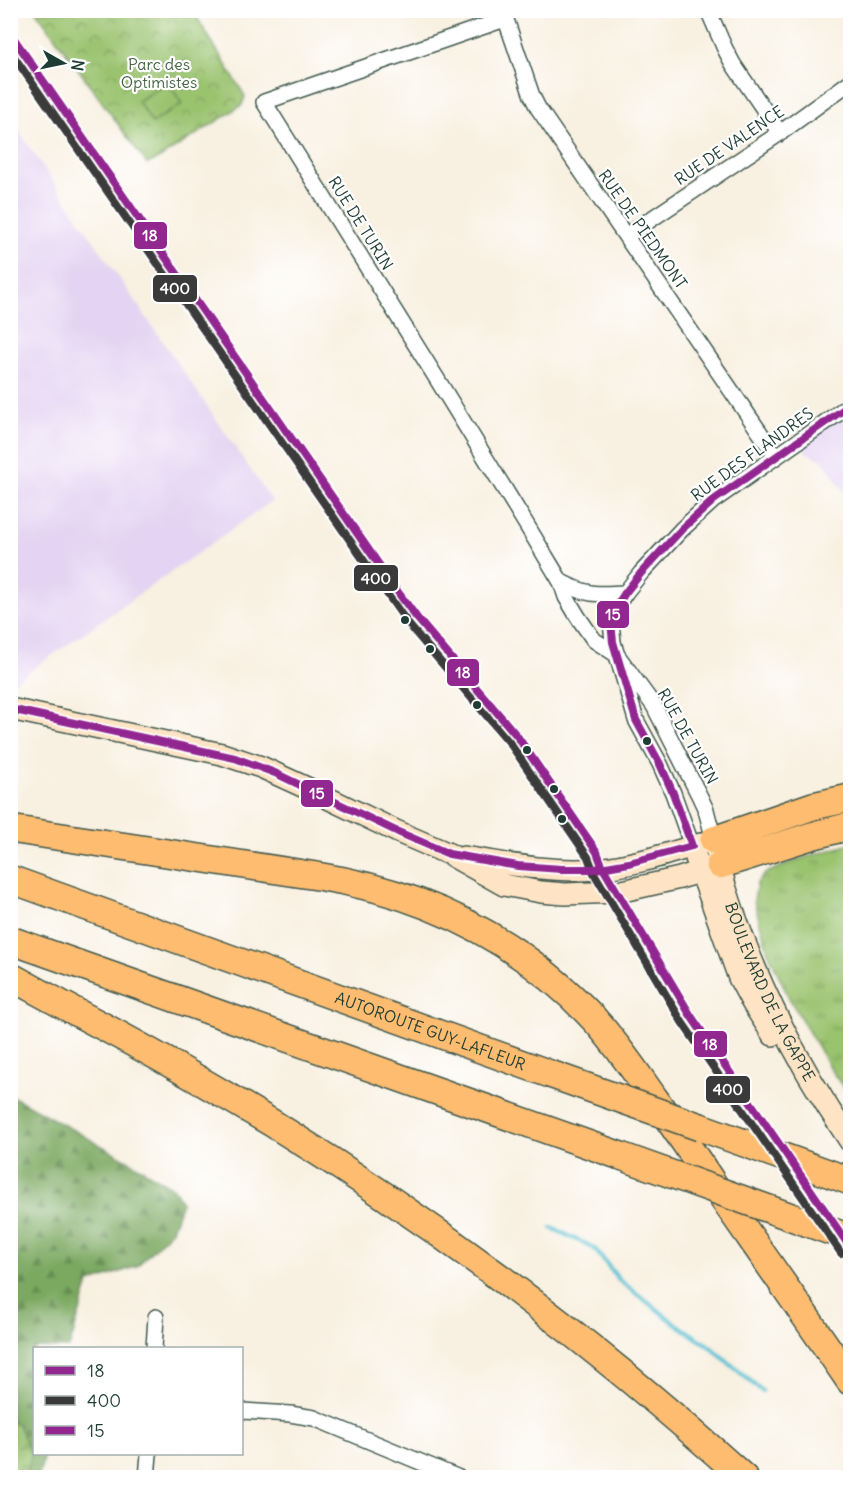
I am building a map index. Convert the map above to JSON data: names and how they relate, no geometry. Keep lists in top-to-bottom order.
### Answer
{
  "streets": {
    "highway": ["AUTOROUTE GUY-LAFLEUR"],
    "street": [
      "RUE DE VALENCE",
      "RUE DE TURIN",
      "RUE DE PIEDMONT",
      "RUE DES FLANDRES",
      "BOULEVARD DE LA GAPPE"
    ]
  },
  "crossings": [
    ["RUE DE VALENCE", "RUE DE PIEDMONT"],
    ["RUE DE TURIN", "RUE DE PIEDMONT"],
    ["RUE DE TURIN", "RUE DES FLANDRES"],
    ["RUE DE TURIN", "BOULEVARD DE LA GAPPE"],
    ["RUE DE PIEDMONT", "RUE DES FLANDRES"]
  ],
  "parks": ["Parc des Optimistes"],
  "lines": ["transit line 18", "transit line 400", "transit line 15"],
  "legend": ["18", "400", "15"],
  "north": "right"
}
